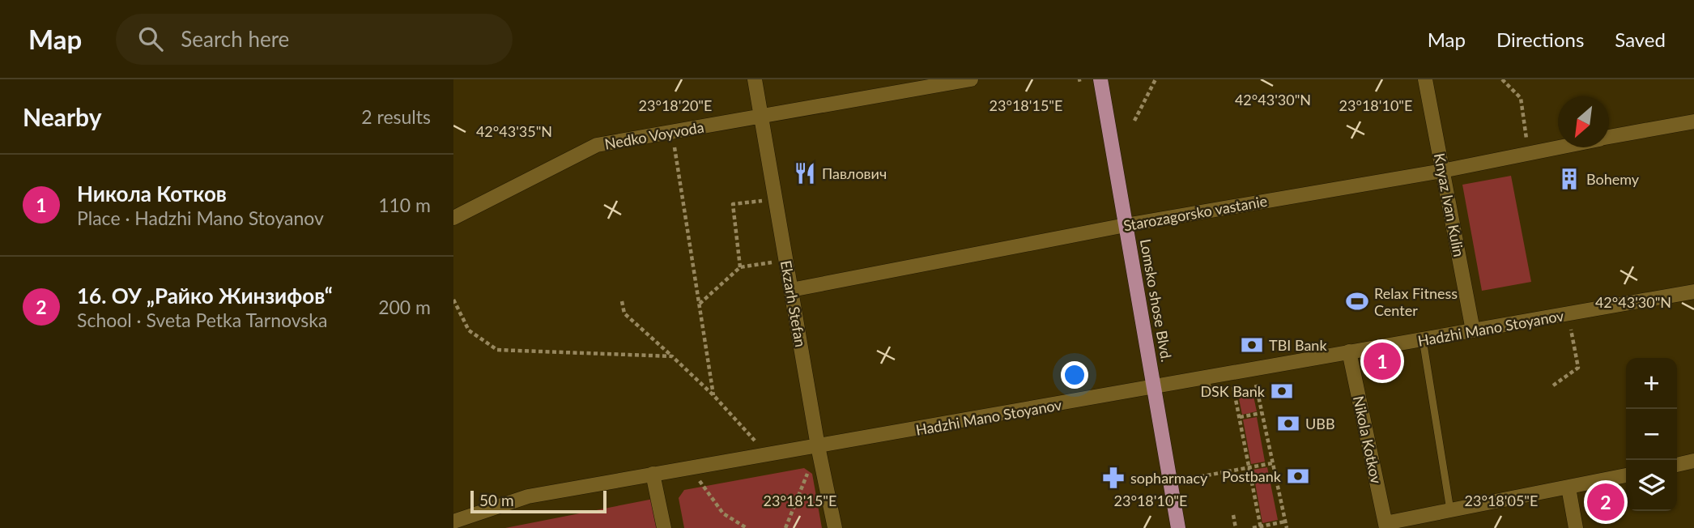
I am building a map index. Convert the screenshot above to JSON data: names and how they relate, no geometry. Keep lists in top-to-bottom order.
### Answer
{
  "streets": {
    "main road": ["Lomsko shose Blvd."],
    "street": [
      "Nedko Voyvoda",
      "Knyaz Ivan Kulin",
      "Starozagorsko vastanie",
      "Ekzarh Stefan",
      "Hadzhi Mano Stoyanov",
      "Nikola Kotkov"
    ]
  },
  "crossings": [
    ["Nedko Voyvoda", "Ekzarh Stefan"],
    ["Knyaz Ivan Kulin", "Starozagorsko vastanie"],
    ["Knyaz Ivan Kulin", "Hadzhi Mano Stoyanov"],
    ["Starozagorsko vastanie", "Lomsko shose Blvd."],
    ["Starozagorsko vastanie", "Ekzarh Stefan"],
    ["Lomsko shose Blvd.", "Hadzhi Mano Stoyanov"],
    ["Ekzarh Stefan", "Hadzhi Mano Stoyanov"],
    ["Hadzhi Mano Stoyanov", "Nikola Kotkov"]
  ],
  "places": {
    "restaurant": ["Павлович"],
    "building": ["Bohemy"],
    "sports": ["Relax Fitness Center"],
    "bank": [
      "TBI Bank",
      "DSK Bank",
      "UBB",
      "Postbank"
    ],
    "pharmacy": ["sopharmacy"]
  },
  "scale_bar": "50 m",
  "north": "bottom left",
  "page": {
    "header": "Map",
    "search": "Search here",
    "nav": ["Map", "Directions", "Saved"],
    "heading": ["Nearby", "2 results"],
    "list": [
      {
        "mark": "1",
        "name": "Никола Котков",
        "note": "Place · Hadzhi Mano Stoyanov",
        "value": "110 m"
      },
      {
        "mark": "2",
        "name": "16. ОУ „Райко Жинзифов“",
        "note": "School · Sveta Petka Tarnovska",
        "value": "200 m"
      }
    ],
    "pins": ["1", "2"],
    "map_buttons": ["+", "−"],
    "scale": "50 m"
  },
  "coordinates": [
    "42°43'30\"N",
    "23°18'20\"E",
    "23°18'15\"E",
    "23°18'10\"E",
    "42°43'35\"N",
    "23°18'05\"E"
  ]
}
